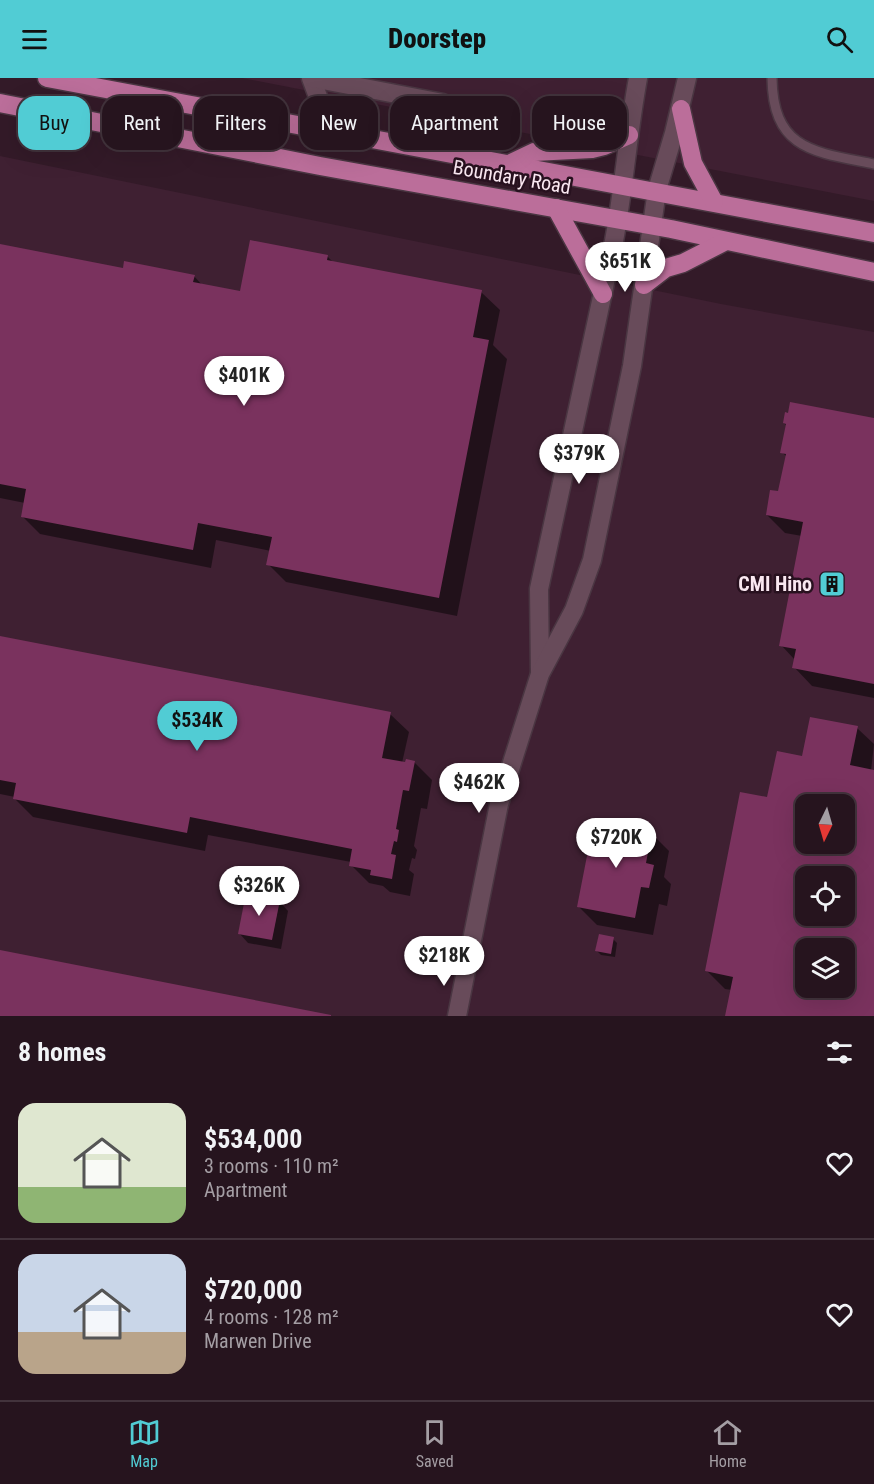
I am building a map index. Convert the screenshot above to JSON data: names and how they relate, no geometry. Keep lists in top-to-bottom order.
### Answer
{
  "streets": {
    "main road": ["Boundary Road"]
  },
  "places": {
    "building": ["CMI Hino"]
  },
  "north": "bottom",
  "page": {
    "header": "Doorstep",
    "chip": [
      "Buy",
      "Rent",
      "Filters",
      "New",
      "Apartment",
      "House"
    ],
    "price": [
      "$651K",
      "$401K",
      "$379K",
      "$534K",
      "$462K",
      "$720K",
      "$326K",
      "$218K"
    ],
    "heading": "8 homes",
    "list": [
      {
        "name": "$534,000",
        "note": "3 rooms · 110 m² · Apartment"
      },
      {
        "name": "$720,000",
        "note": "4 rooms · 128 m² · Marwen Drive"
      }
    ],
    "tabs": ["Map", "Saved", "Home"]
  }
}
